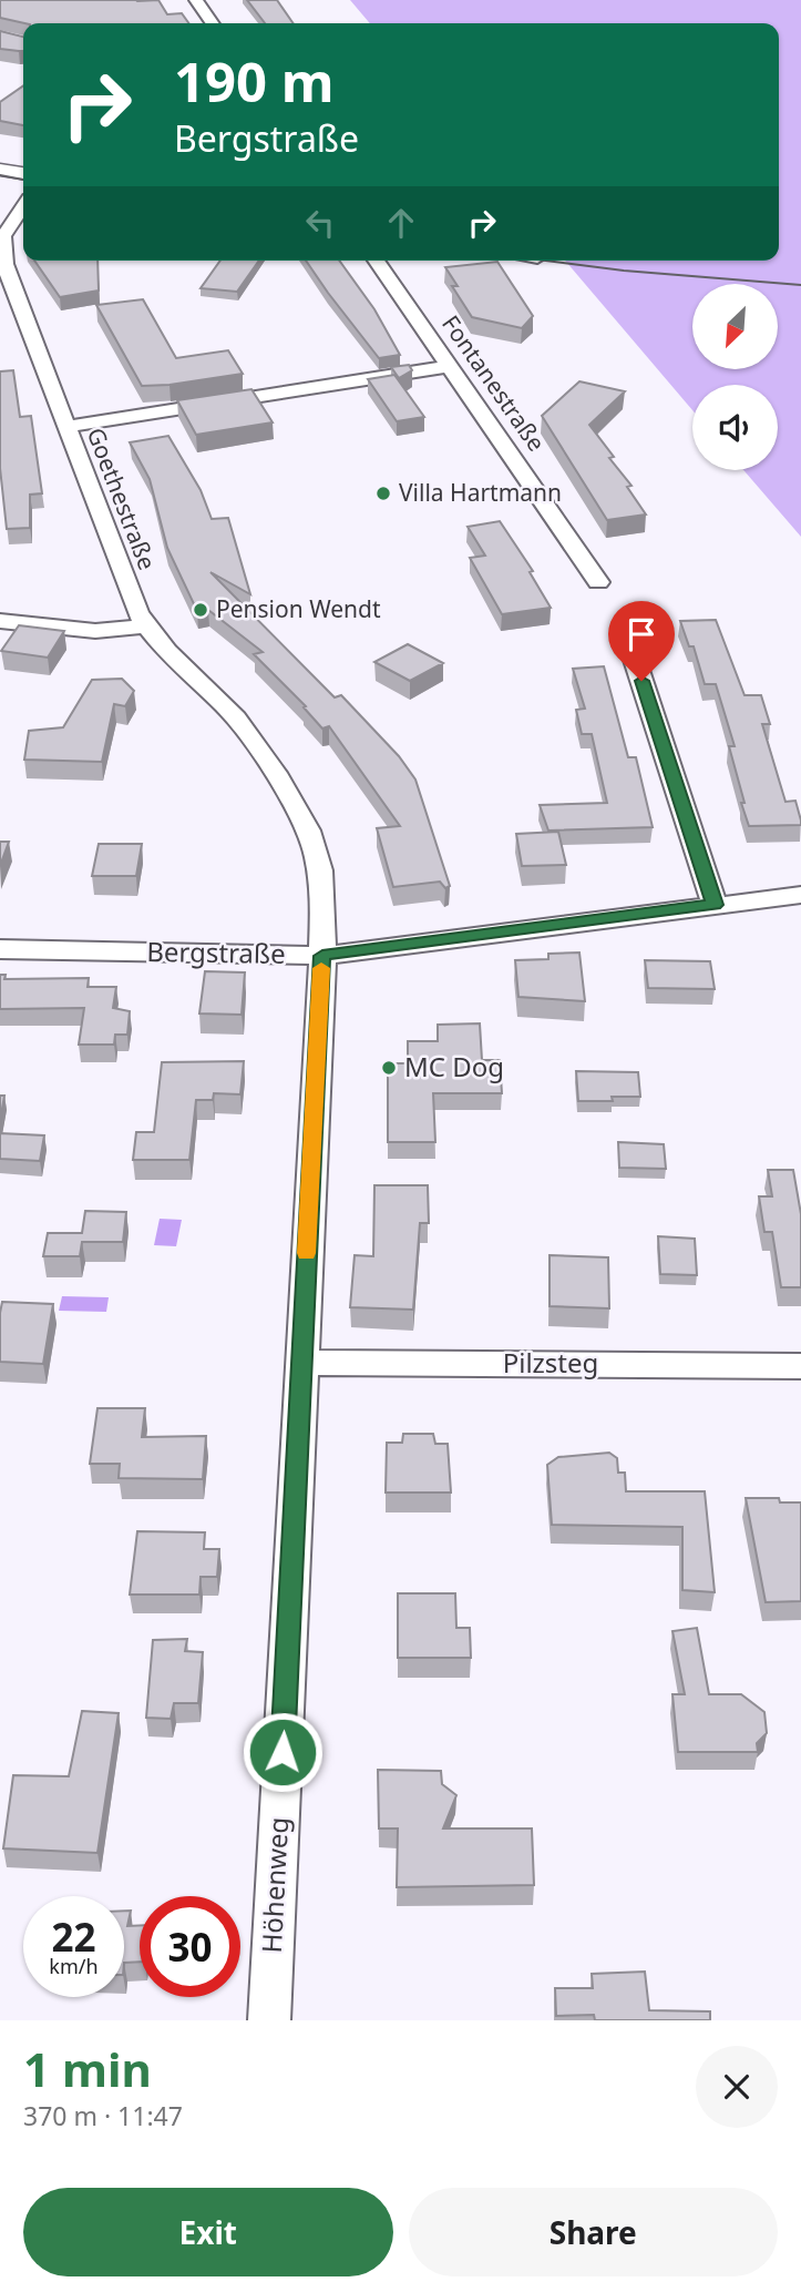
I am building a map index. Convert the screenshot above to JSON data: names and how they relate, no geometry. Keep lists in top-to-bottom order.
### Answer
{
  "streets": {
    "street": [
      "Fontanestraße",
      "Goethestraße",
      "Bergstraße",
      "Pilzsteg",
      "Höhenweg"
    ]
  },
  "crossings": [
    ["Goethestraße", "Höhenweg"],
    ["Bergstraße", "Höhenweg"],
    ["Pilzsteg", "Höhenweg"]
  ],
  "places": ["Villa Hartmann", "Pension Wendt", "MC Dog"],
  "north": "bottom left",
  "page": {
    "turn": ["190 m", "Bergstraße"],
    "speed": "22 km/h",
    "limit": "30",
    "heading": ["1 min", "370 m · 11:47"],
    "buttons": ["Exit", "Share"]
  }
}
